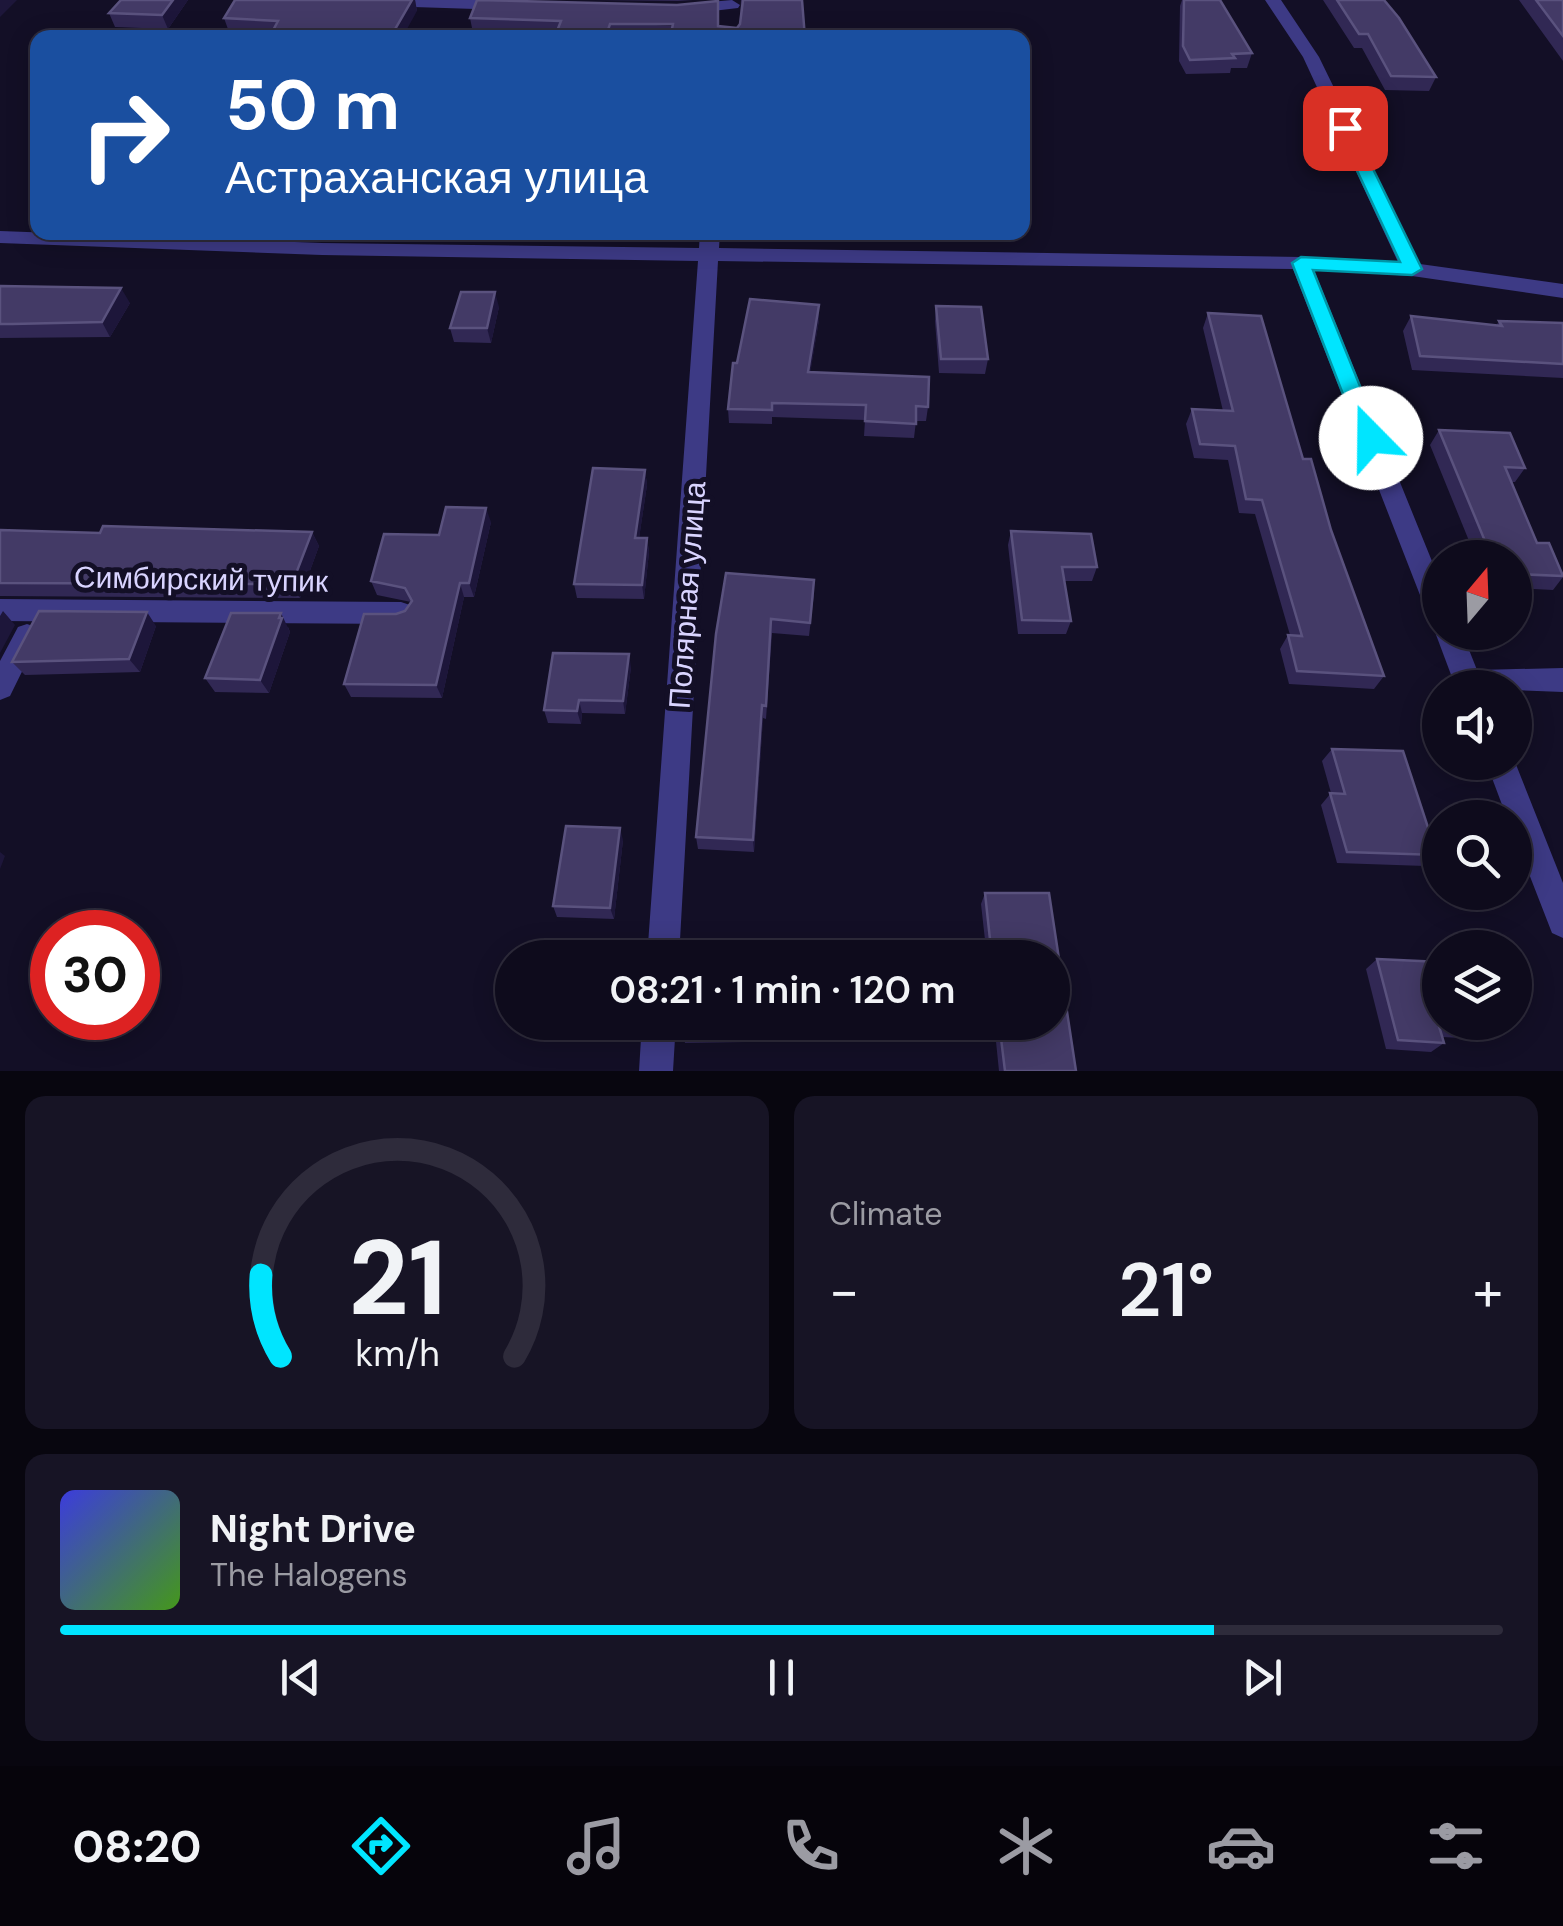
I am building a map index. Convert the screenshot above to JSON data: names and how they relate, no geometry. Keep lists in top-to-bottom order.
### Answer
{
  "streets": {
    "street": ["Симбирский тупик", "Полярная улица"]
  },
  "north": "top",
  "page": {
    "turn": ["50 m", "Астраханская улица"],
    "limit": "30",
    "trip": "08:21 · 1 min · 120 m",
    "tile": "Climate",
    "heat": ["−", "21°", "+"],
    "song": ["Night Drive", "The Halogens"],
    "tabs": "08:20",
    "gauge": ["21", "km/h"]
  }
}
